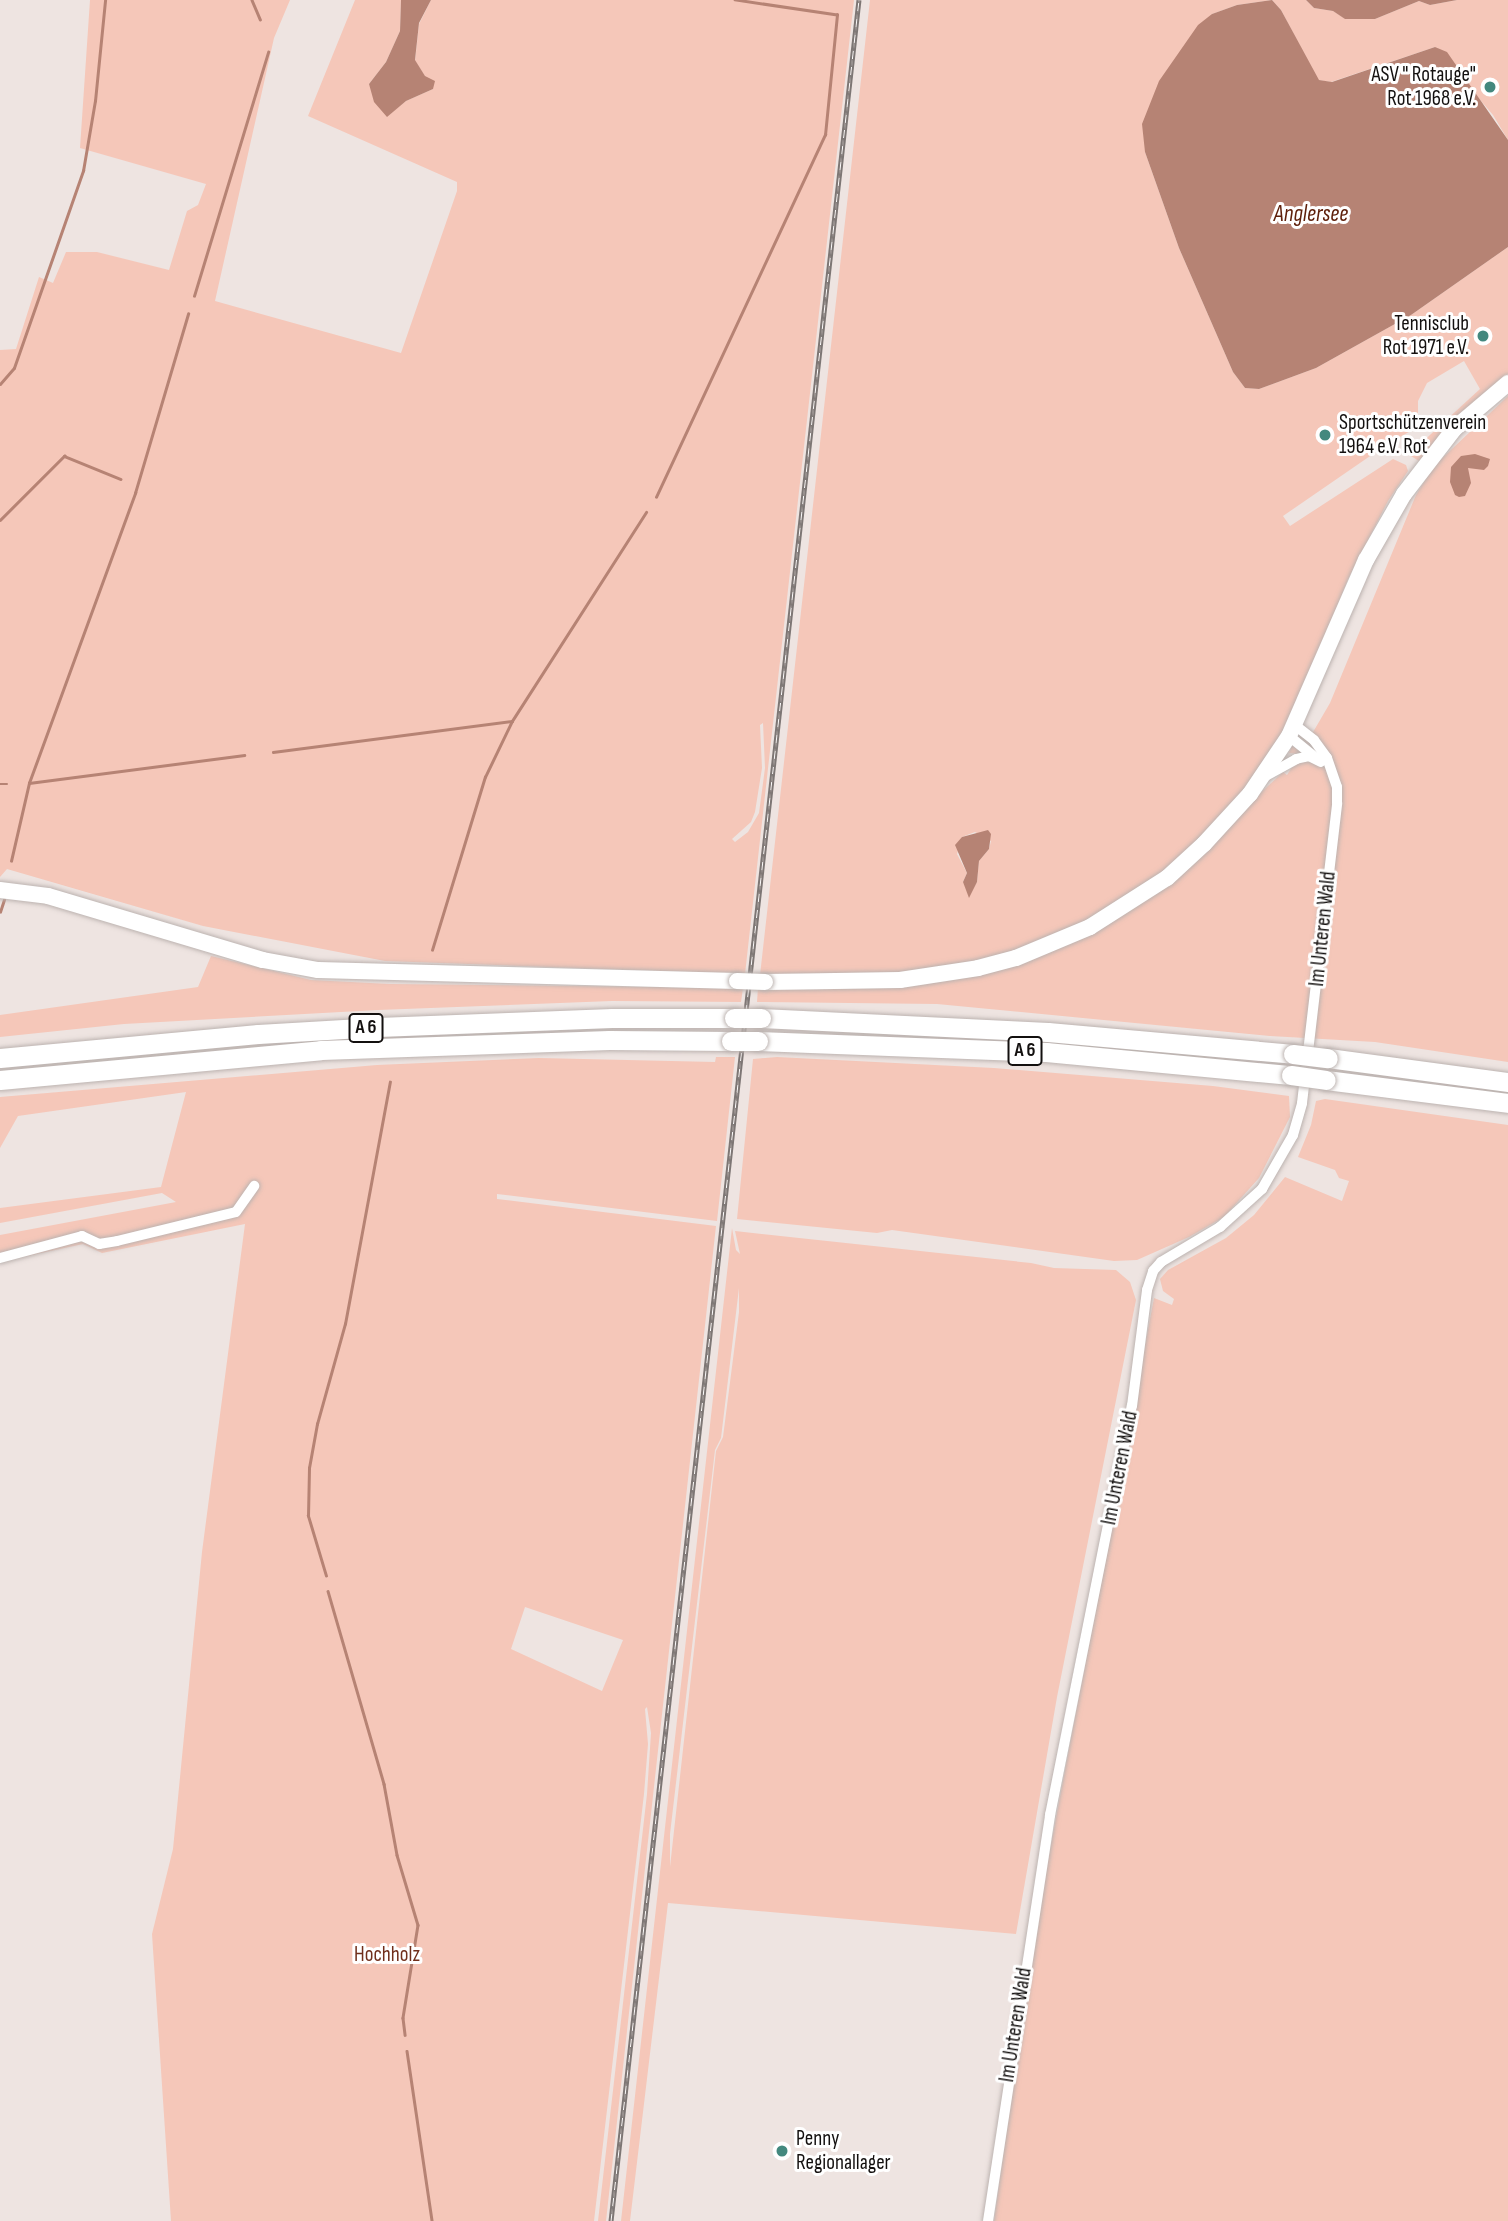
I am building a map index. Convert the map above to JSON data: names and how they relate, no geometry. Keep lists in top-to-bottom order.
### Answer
{
  "streets": {
    "highway": ["A 6"],
    "street": ["Im Unteren Wald"]
  },
  "water": ["Anglersee"],
  "parks": ["Hochholz"],
  "places": [
    "ASV \" Rotauge\" Rot 1968 e.V.",
    "Tennisclub Rot 1971 e.V.",
    "Sportschützenverein 1964 e.V. Rot",
    "Penny Regionallager"
  ]
}
